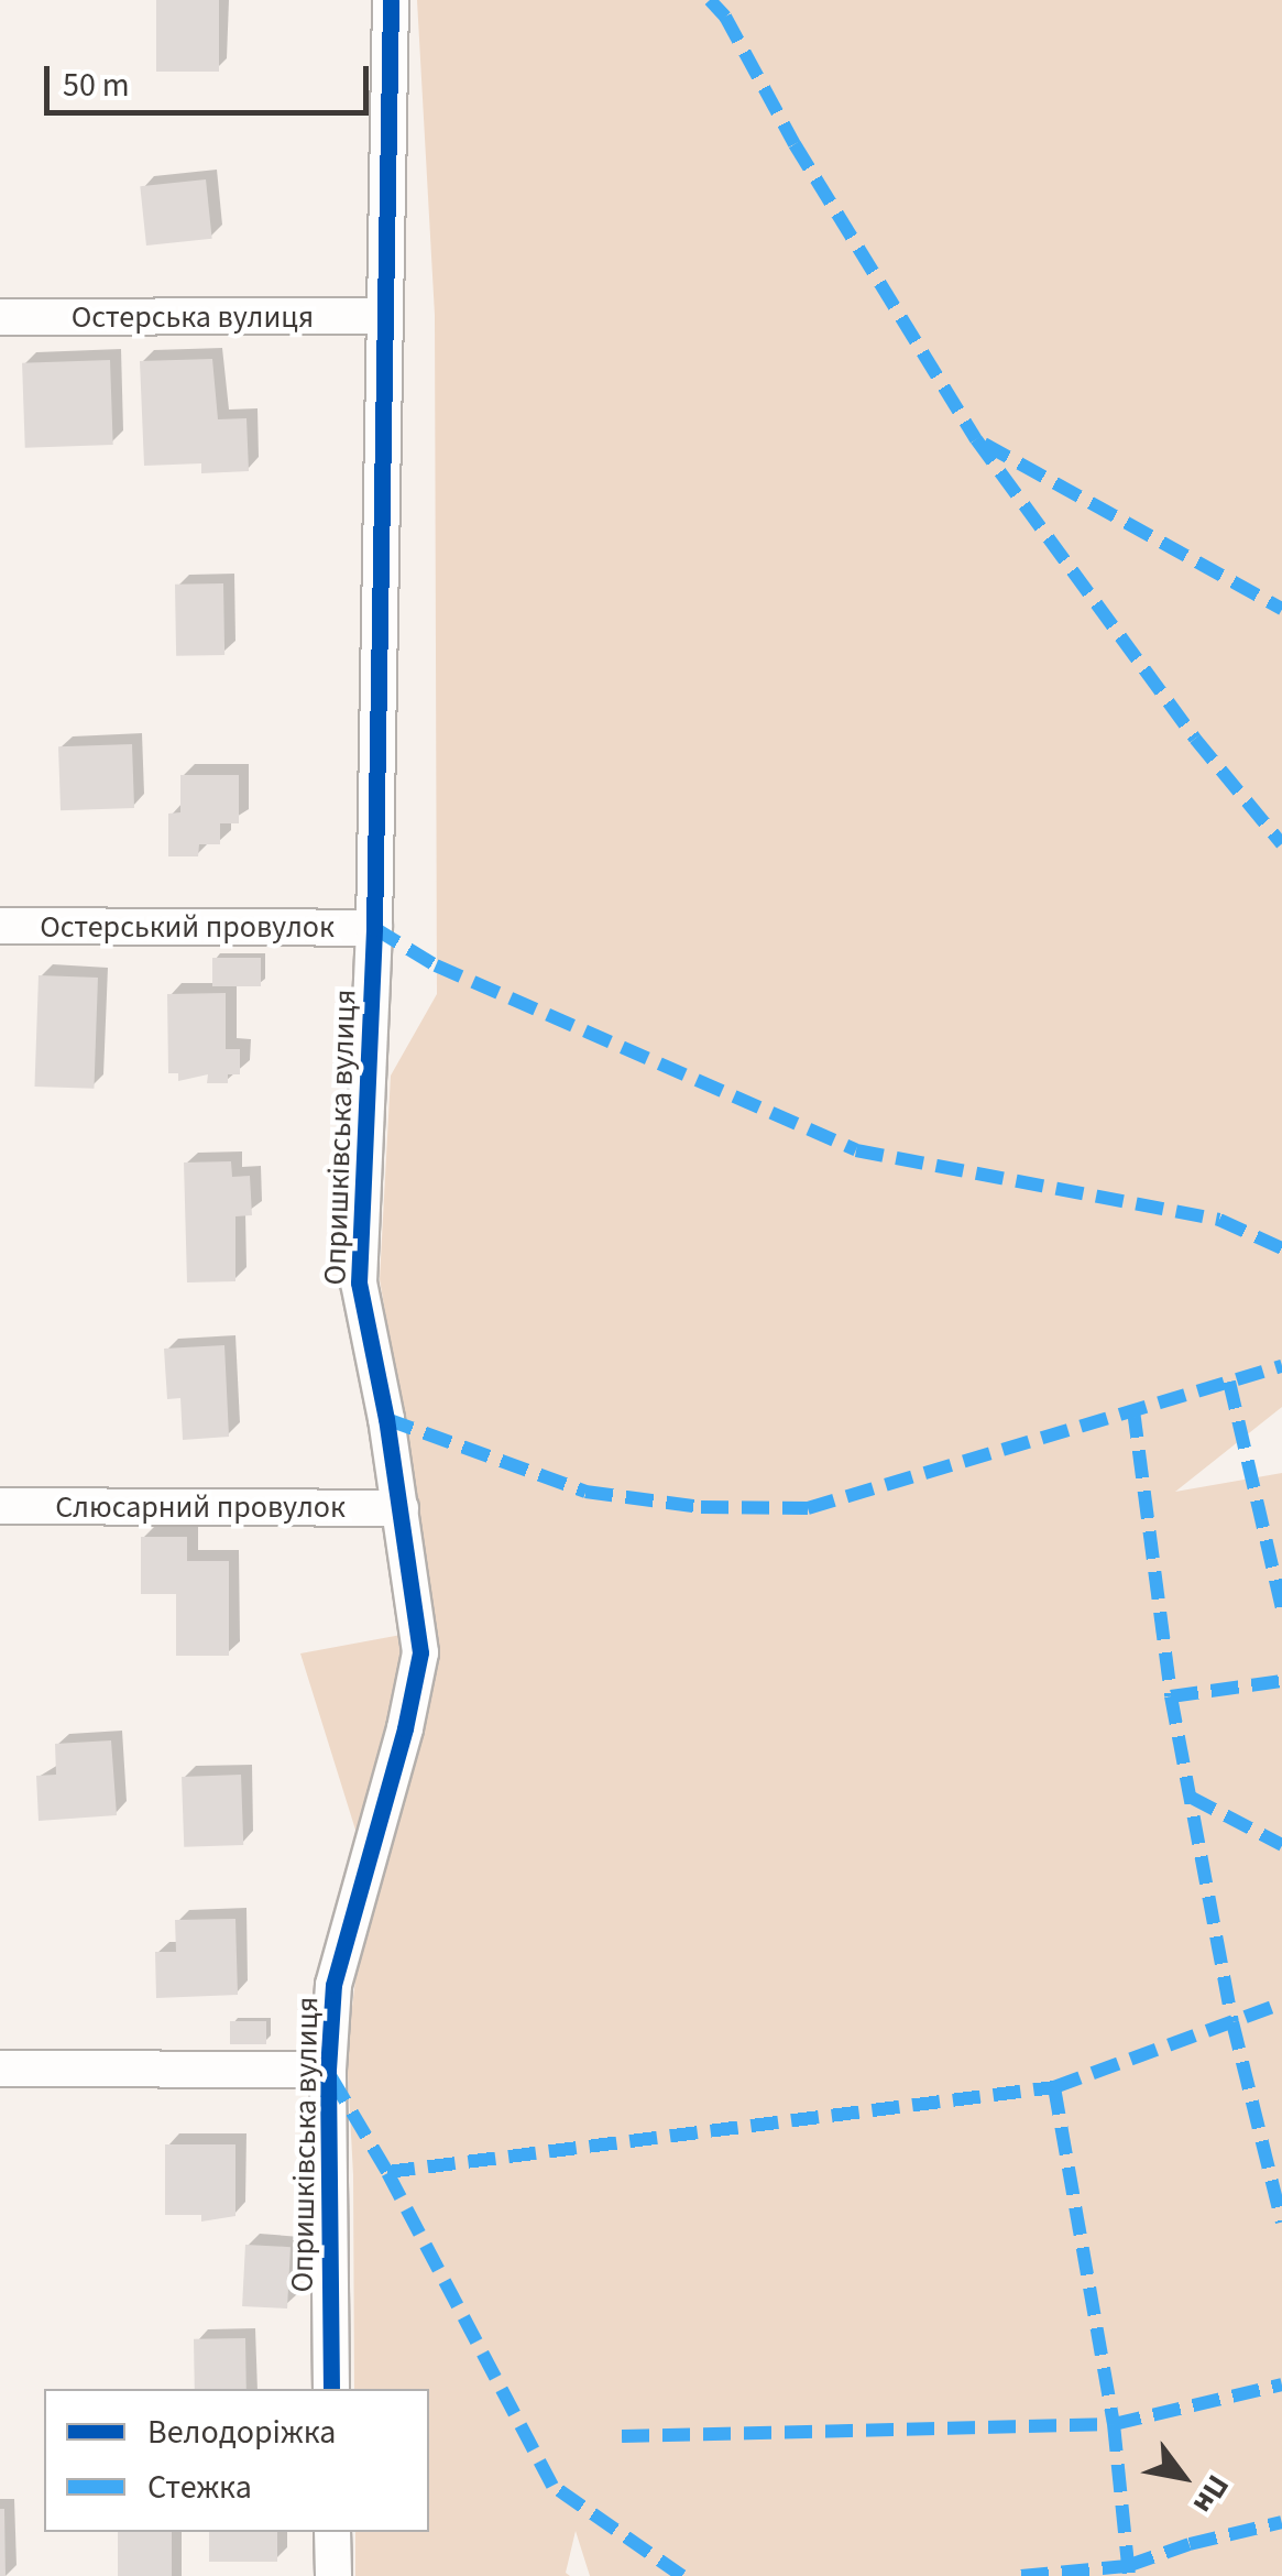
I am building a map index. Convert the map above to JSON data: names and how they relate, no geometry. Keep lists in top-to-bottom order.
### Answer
{
  "streets": {
    "street": [
      "Остерська вулиця",
      "Остерський провулок",
      "Опришківська вулиця",
      "Слюсарний провулок"
    ]
  },
  "crossings": [
    ["Остерська вулиця", "Опришківська вулиця"],
    ["Остерський провулок", "Опришківська вулиця"],
    ["Опришківська вулиця", "Слюсарний провулок"]
  ],
  "legend": ["Велодоріжка", "Стежка"],
  "scale_bar": "50 m",
  "north": "bottom right"
}
